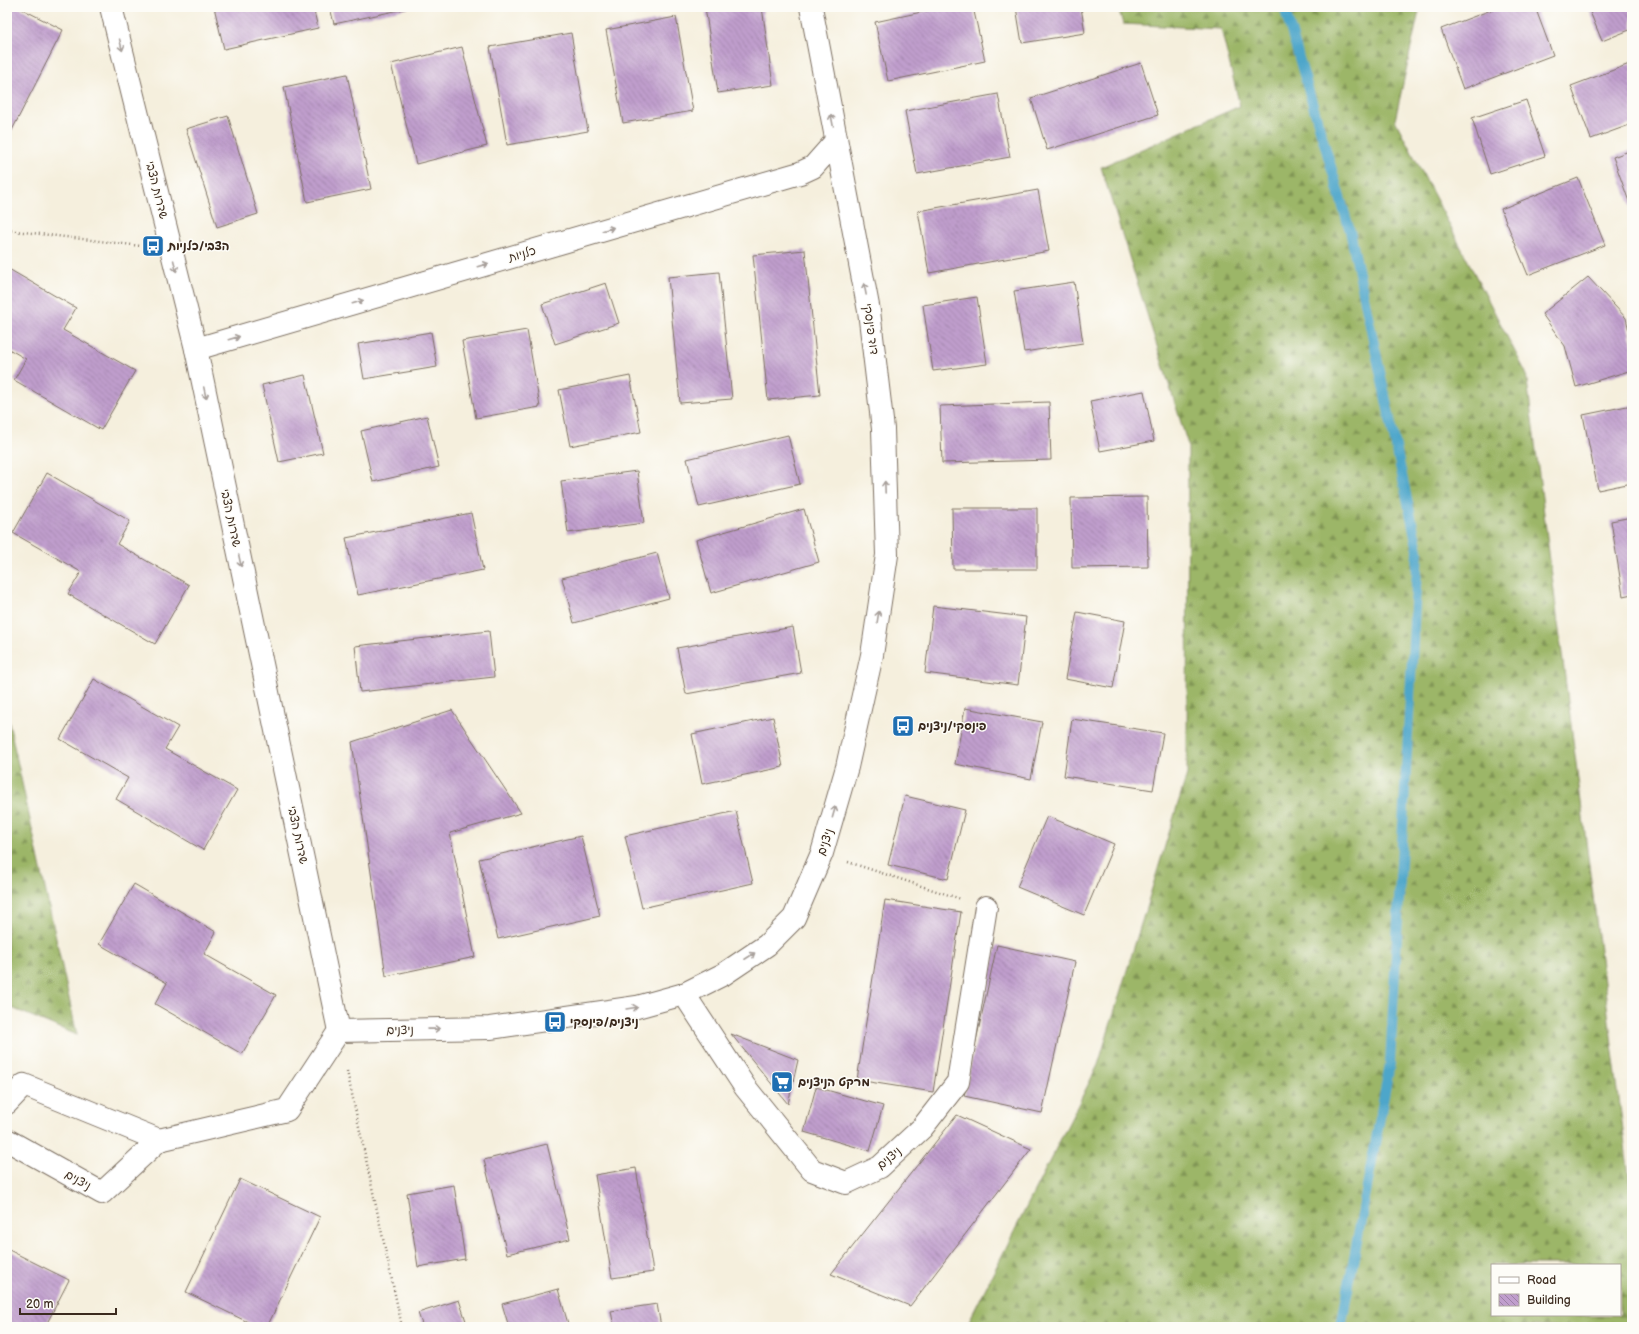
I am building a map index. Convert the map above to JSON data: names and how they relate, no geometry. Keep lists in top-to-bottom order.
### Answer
{
  "streets": {
    "street": [
      "שדרות הצבי",
      "כלניות",
      "דוד פינסקי",
      "ניצנים"
    ]
  },
  "crossings": [
    ["שדרות הצבי", "כלניות"],
    ["שדרות הצבי", "ניצנים"],
    ["כלניות", "דוד פינסקי"],
    ["דוד פינסקי", "ניצנים"]
  ],
  "one_way": [
    "שדרות הצבי",
    "כלניות",
    "דוד פינסקי",
    "ניצנים"
  ],
  "places": {
    "bus stop": ["הצבי/כלניות", "פינסקי/ניצנים", "ניצנים/פינסקי"],
    "supermarket": ["מרקט הניצנים"]
  },
  "legend": ["Road", "Building"],
  "scale_bar": "20 m"
}
